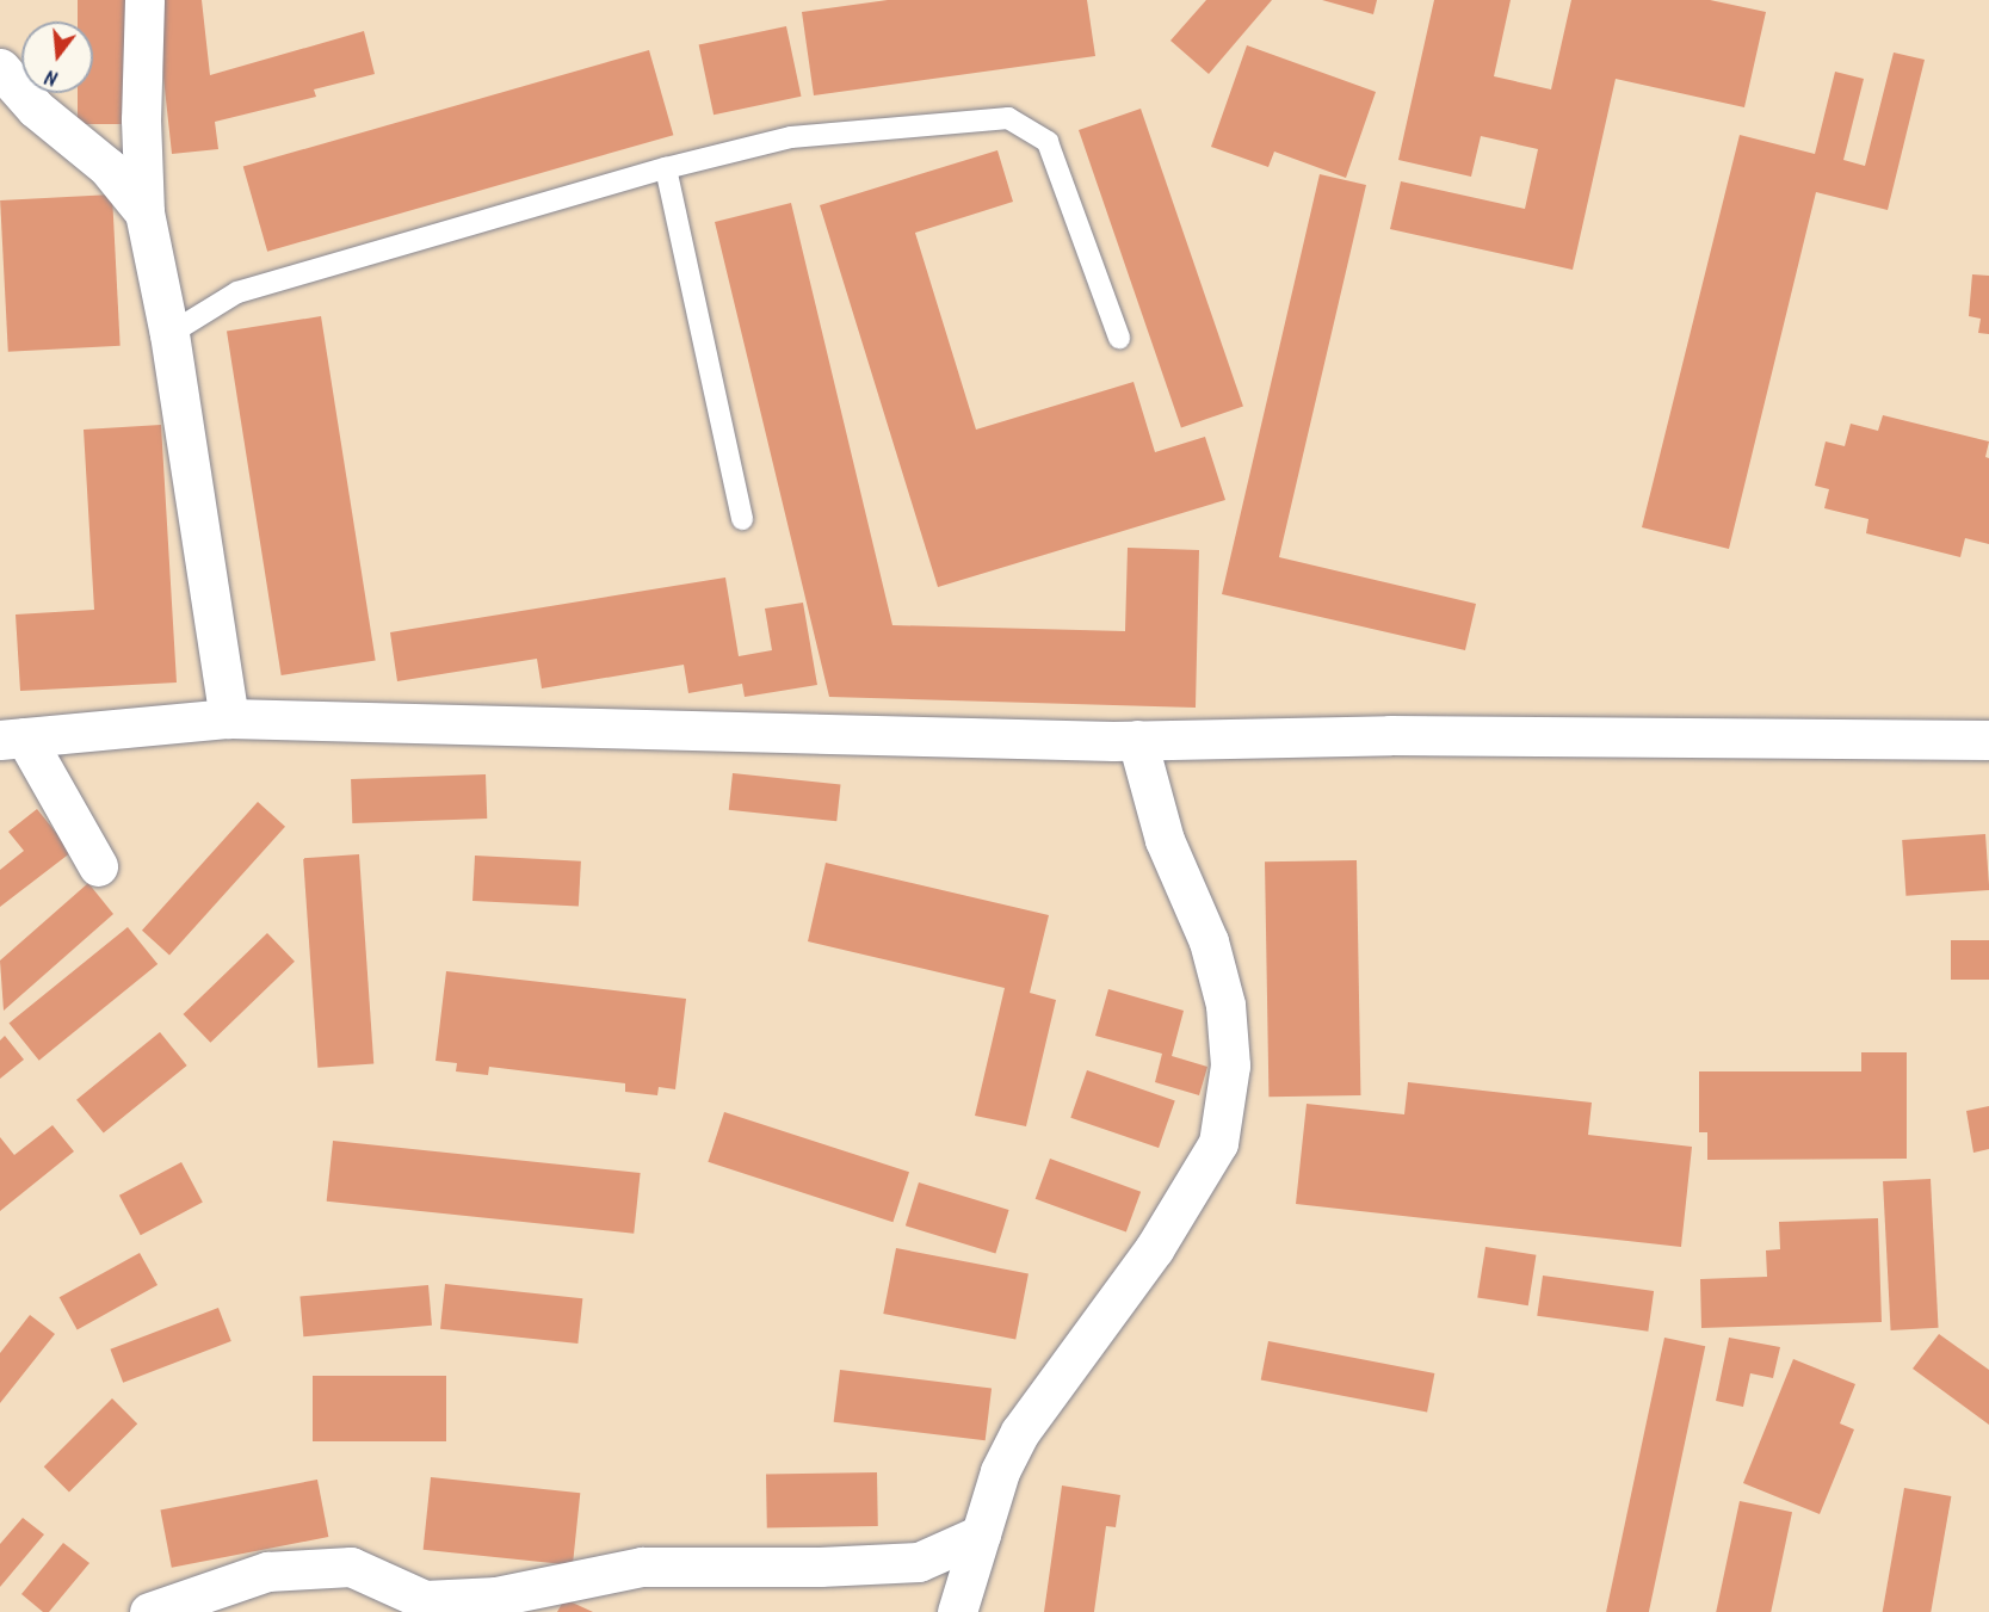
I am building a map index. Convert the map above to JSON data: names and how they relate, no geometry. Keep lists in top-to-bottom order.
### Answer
{
  "north": "bottom"
}
